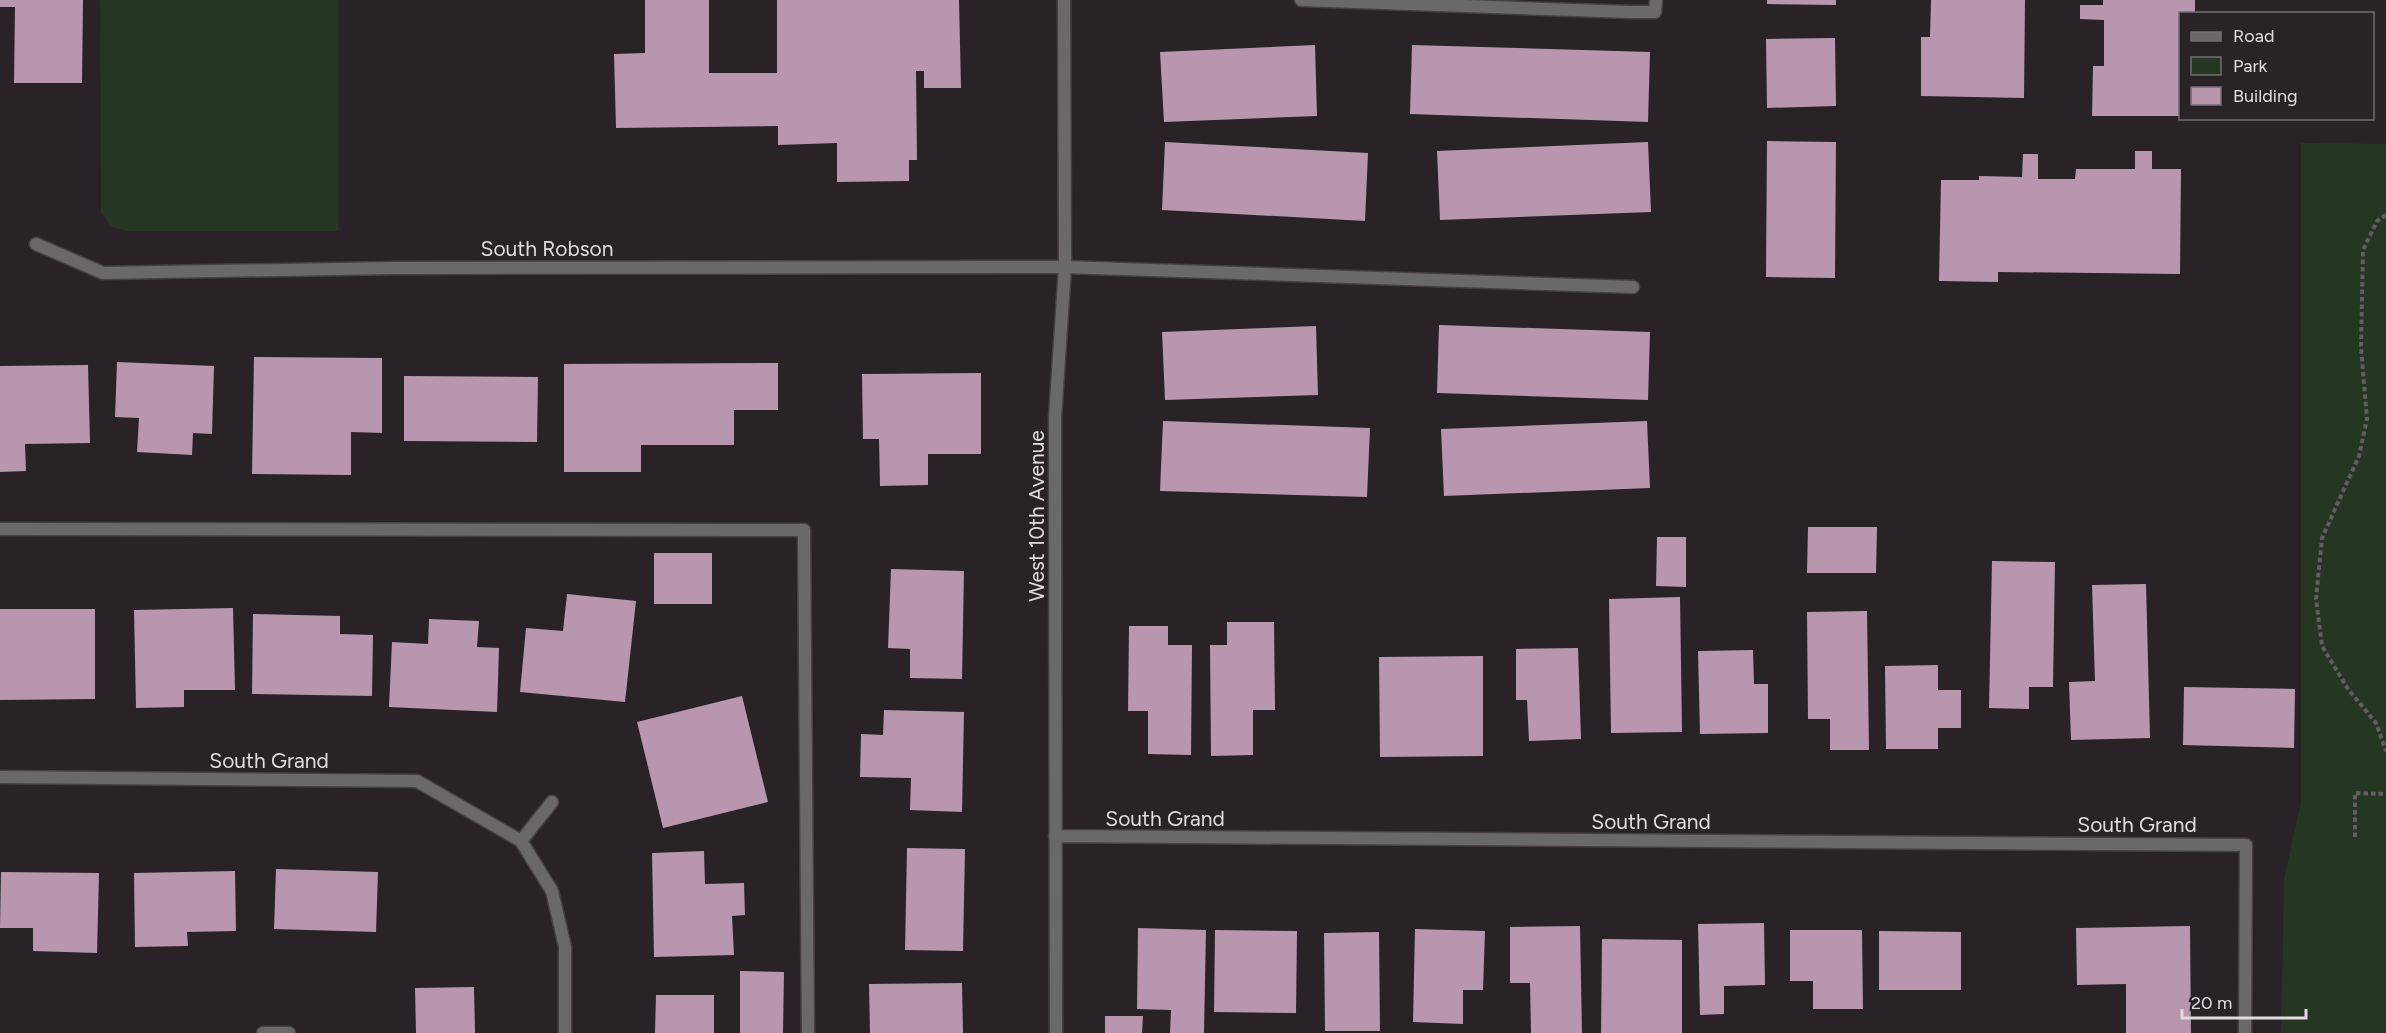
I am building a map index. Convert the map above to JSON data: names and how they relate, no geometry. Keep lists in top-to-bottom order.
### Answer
{
  "streets": {
    "street": ["South Robson", "West 10th Avenue", "South Grand"]
  },
  "crossings": [
    ["South Robson", "West 10th Avenue"],
    ["West 10th Avenue", "South Grand"]
  ],
  "legend": ["Road", "Park", "Building"],
  "scale_bar": "20 m"
}
